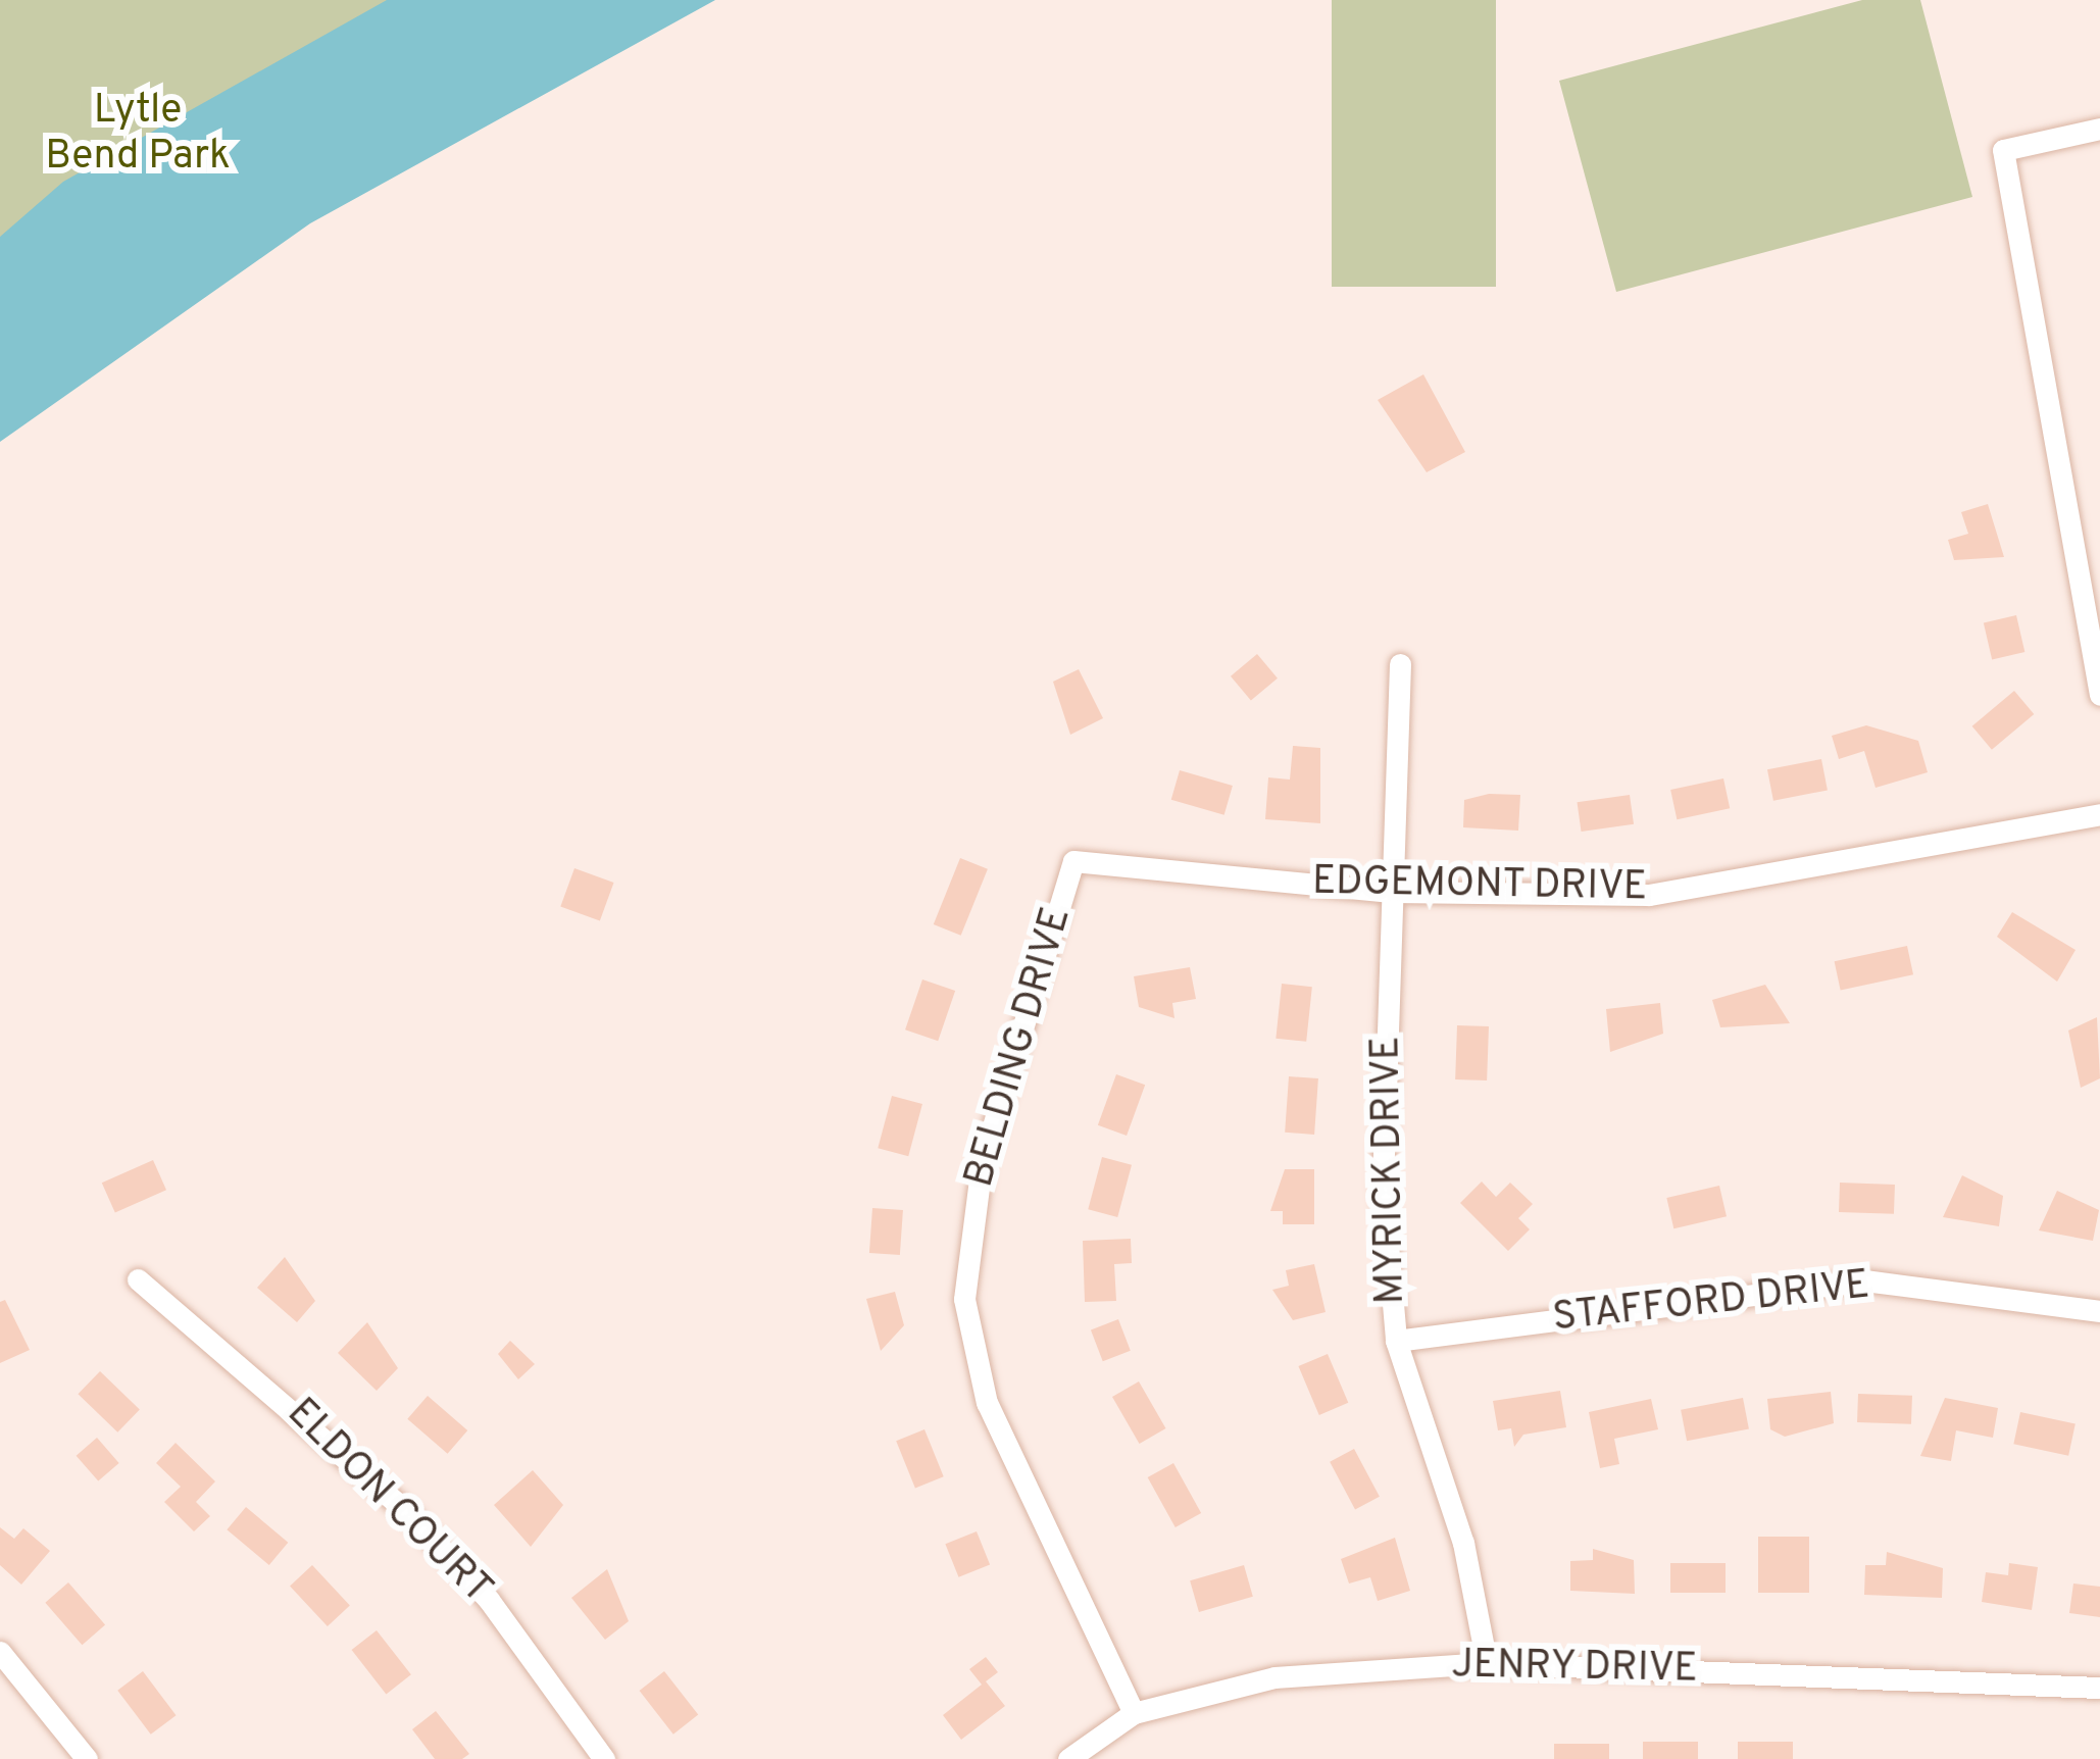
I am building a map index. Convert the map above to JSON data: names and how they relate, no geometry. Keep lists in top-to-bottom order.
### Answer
{
  "streets": {
    "street": [
      "EDGEMONT DRIVE",
      "BELDING DRIVE",
      "MYRICK DRIVE",
      "STAFFORD DRIVE",
      "ELDON COURT",
      "JENRY DRIVE"
    ]
  },
  "crossings": [
    ["EDGEMONT DRIVE", "BELDING DRIVE"],
    ["EDGEMONT DRIVE", "MYRICK DRIVE"],
    ["BELDING DRIVE", "JENRY DRIVE"],
    ["MYRICK DRIVE", "STAFFORD DRIVE"],
    ["MYRICK DRIVE", "JENRY DRIVE"]
  ],
  "parks": ["Lytle Bend Park"]
}
